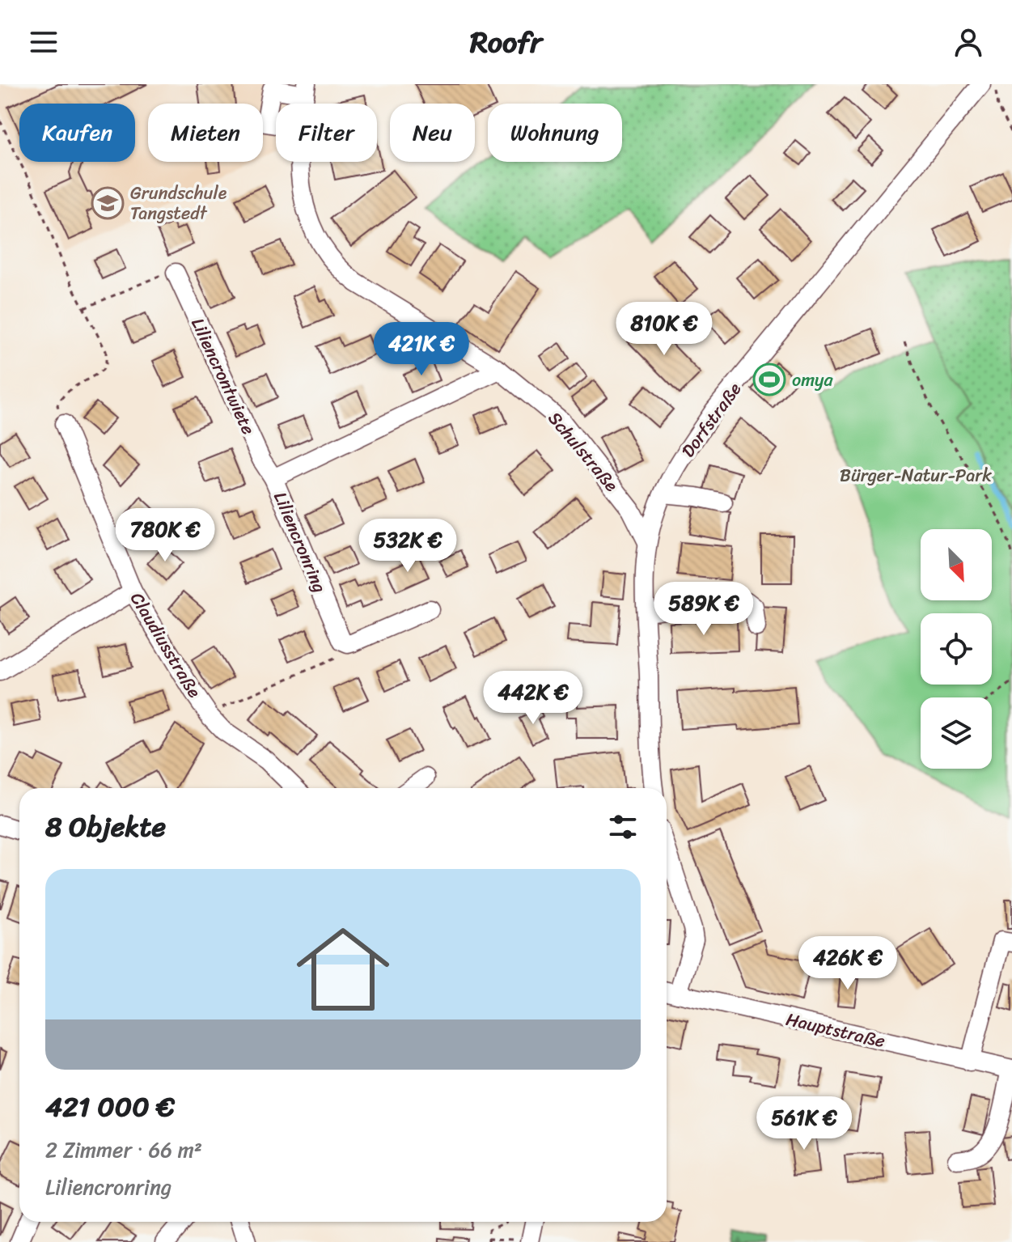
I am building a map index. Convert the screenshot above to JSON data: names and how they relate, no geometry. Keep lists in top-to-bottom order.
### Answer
{
  "streets": {
    "street": [
      "Liliencrontwiete",
      "Dorfstraße",
      "Schulstraße",
      "Liliencronring",
      "Claudiusstraße",
      "Hauptstraße"
    ]
  },
  "crossings": [
    ["Liliencrontwiete", "Liliencronring"],
    ["Dorfstraße", "Schulstraße"],
    ["Schulstraße", "Liliencronring"]
  ],
  "parks": ["Bürger-Natur-Park"],
  "places": {
    "school or university": ["Grundschule Tangstedt"],
    "sports": ["omya"]
  },
  "north": "bottom right",
  "page": {
    "header": "Roofr",
    "chip": [
      "Kaufen",
      "Mieten",
      "Filter",
      "Neu",
      "Wohnung"
    ],
    "price": [
      "810K €",
      "421K €",
      "780K €",
      "532K €",
      "589K €",
      "442K €",
      "426K €",
      "561K €"
    ],
    "heading": "8 Objekte",
    "list": [
      {
        "name": "421 000 €",
        "note": "2 Zimmer · 66 m² · Liliencronring"
      }
    ]
  }
}
